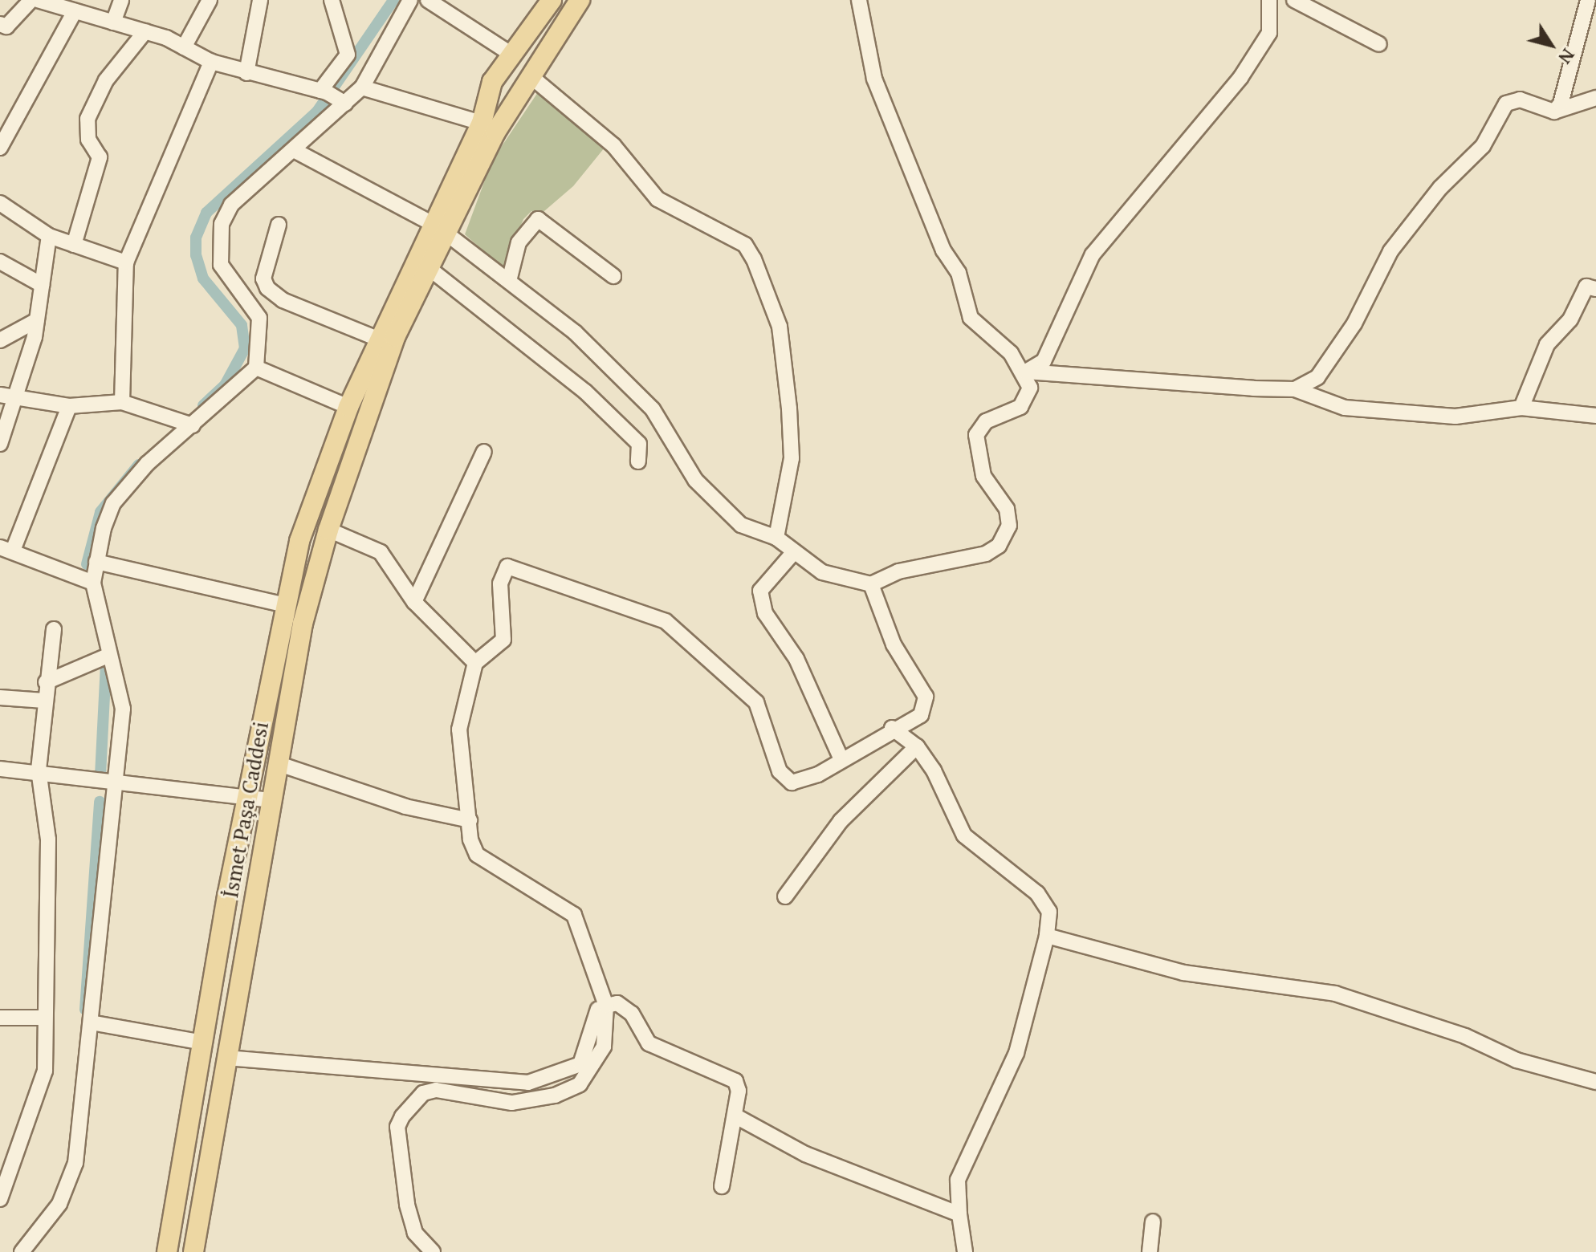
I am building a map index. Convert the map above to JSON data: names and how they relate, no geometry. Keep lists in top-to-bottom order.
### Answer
{
  "streets": {
    "main road": ["İsmet Paşa Caddesi"]
  },
  "north": "bottom right"
}
